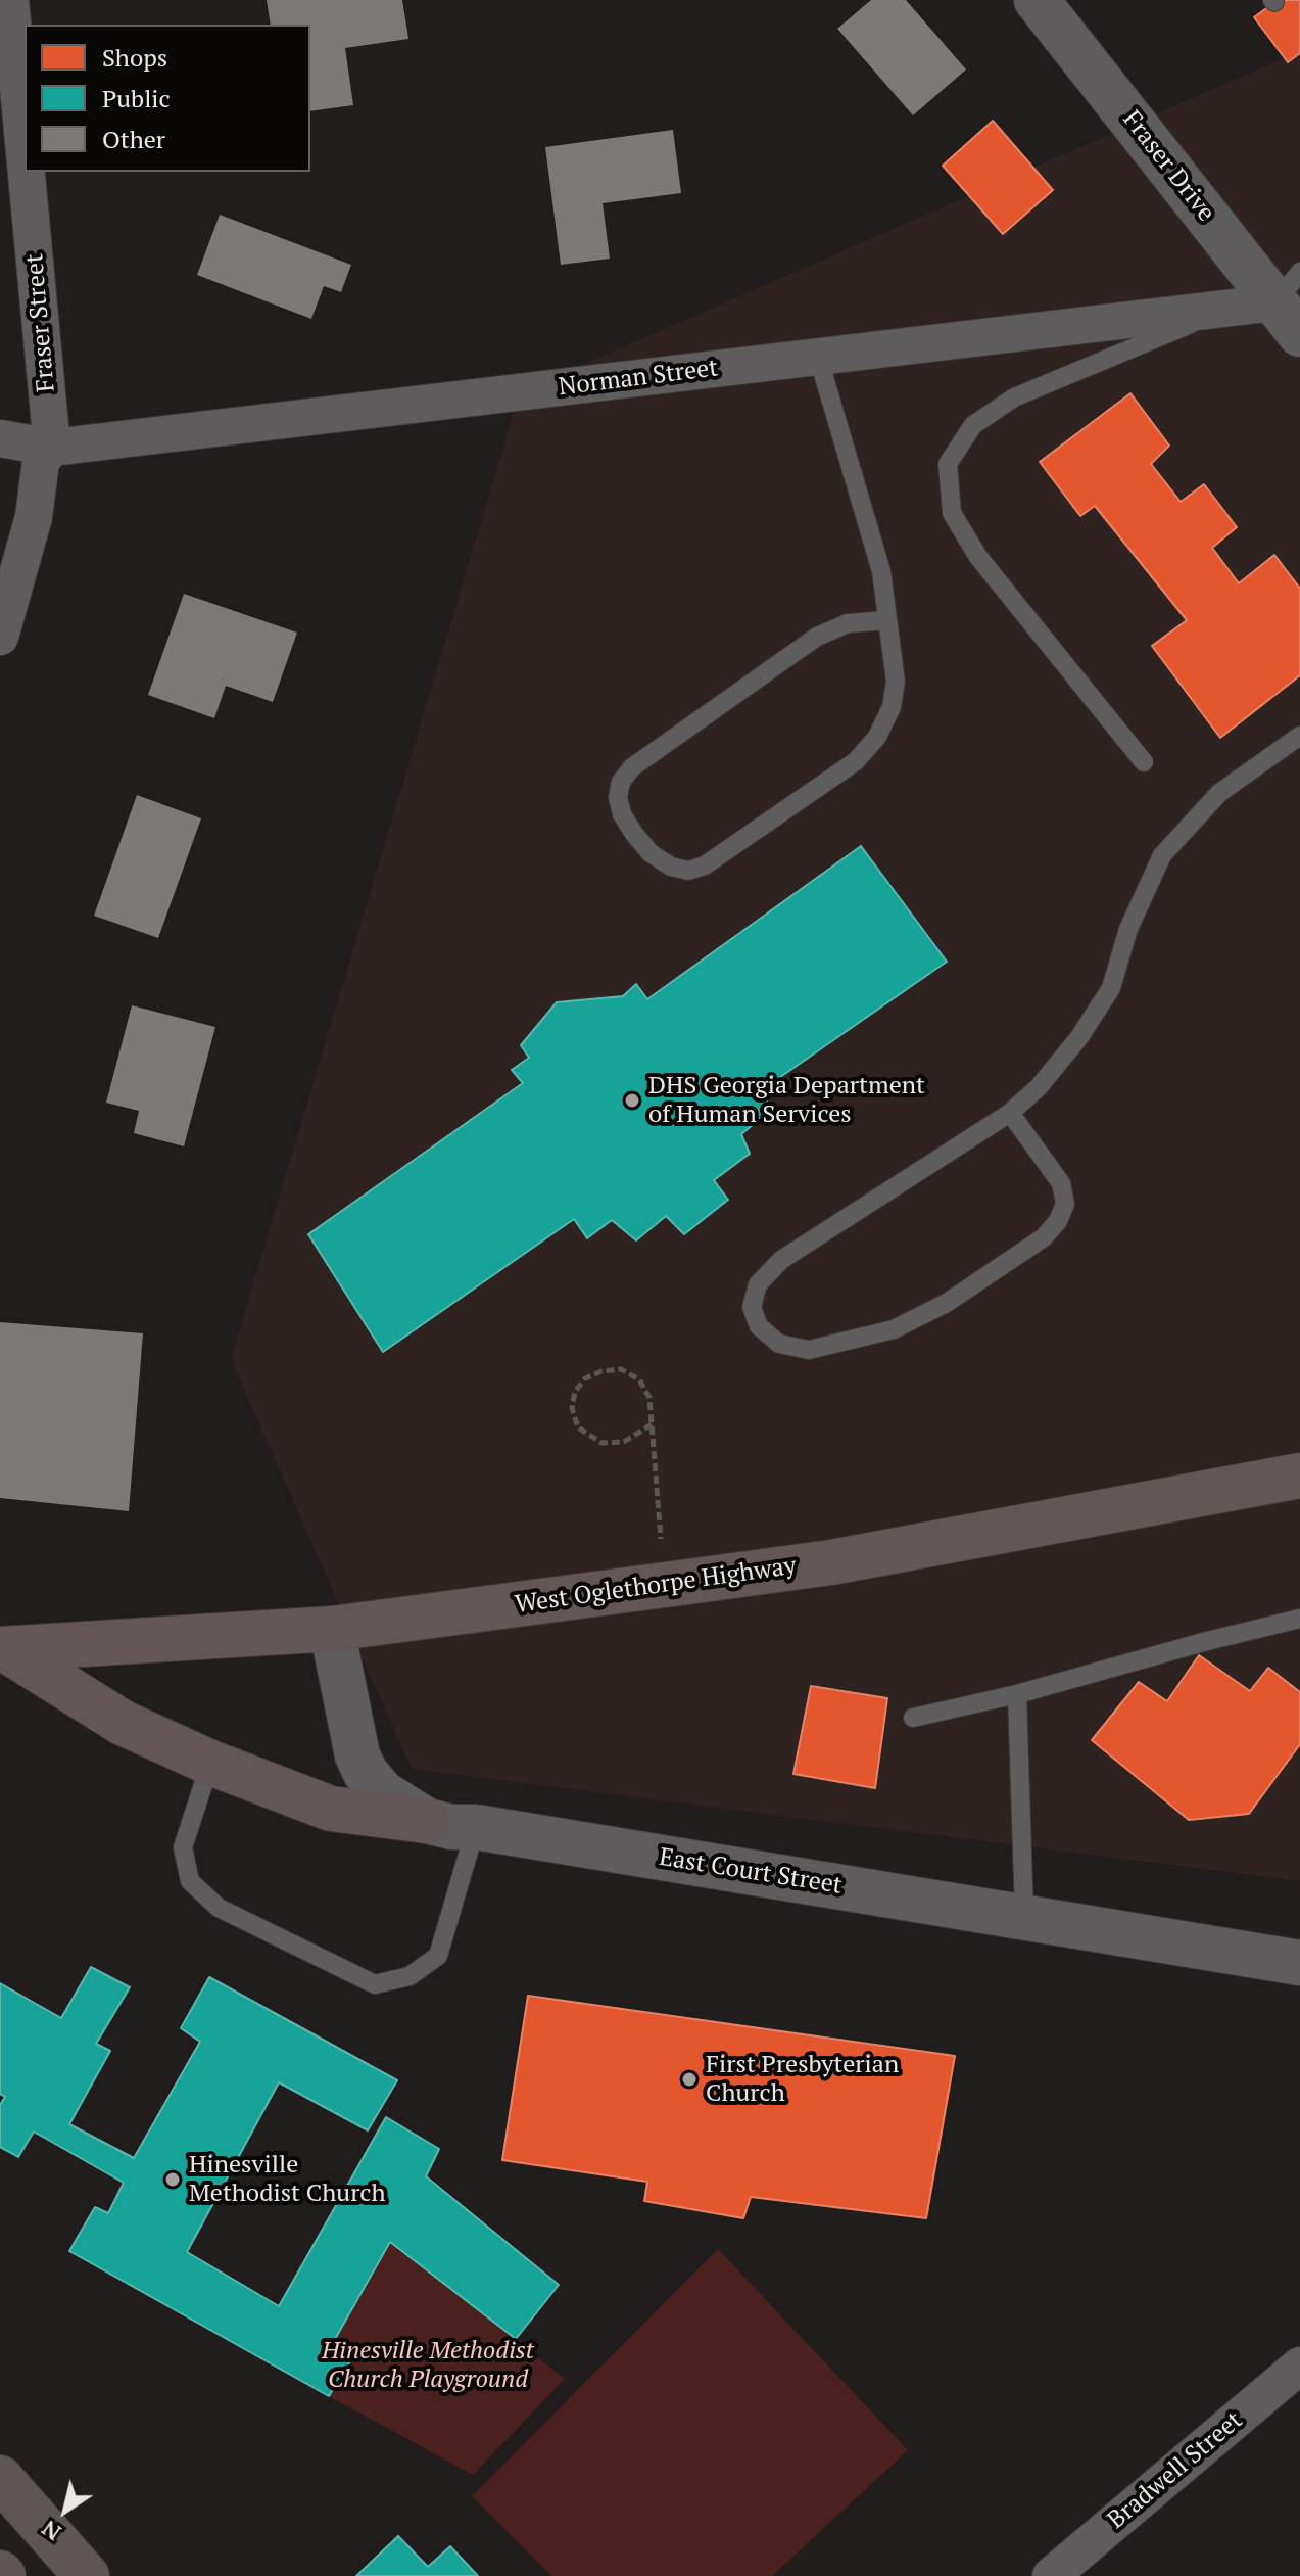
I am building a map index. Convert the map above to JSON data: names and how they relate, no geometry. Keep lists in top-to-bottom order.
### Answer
{
  "streets": {
    "highway": ["West Oglethorpe Highway"],
    "street": [
      "Fraser Drive",
      "Fraser Street",
      "Norman Street",
      "East Court Street",
      "Bradwell Street"
    ]
  },
  "crossings": [
    ["Fraser Drive", "Norman Street"],
    ["Fraser Street", "Norman Street"],
    ["West Oglethorpe Highway", "East Court Street"]
  ],
  "parks": ["Hinesville Methodist Church Playground"],
  "places": ["DHS Georgia Department of Human Services", "First Presbyterian Church", "Hinesville Methodist Church"],
  "legend": ["Shops", "Public", "Other"],
  "north": "bottom left"
}
